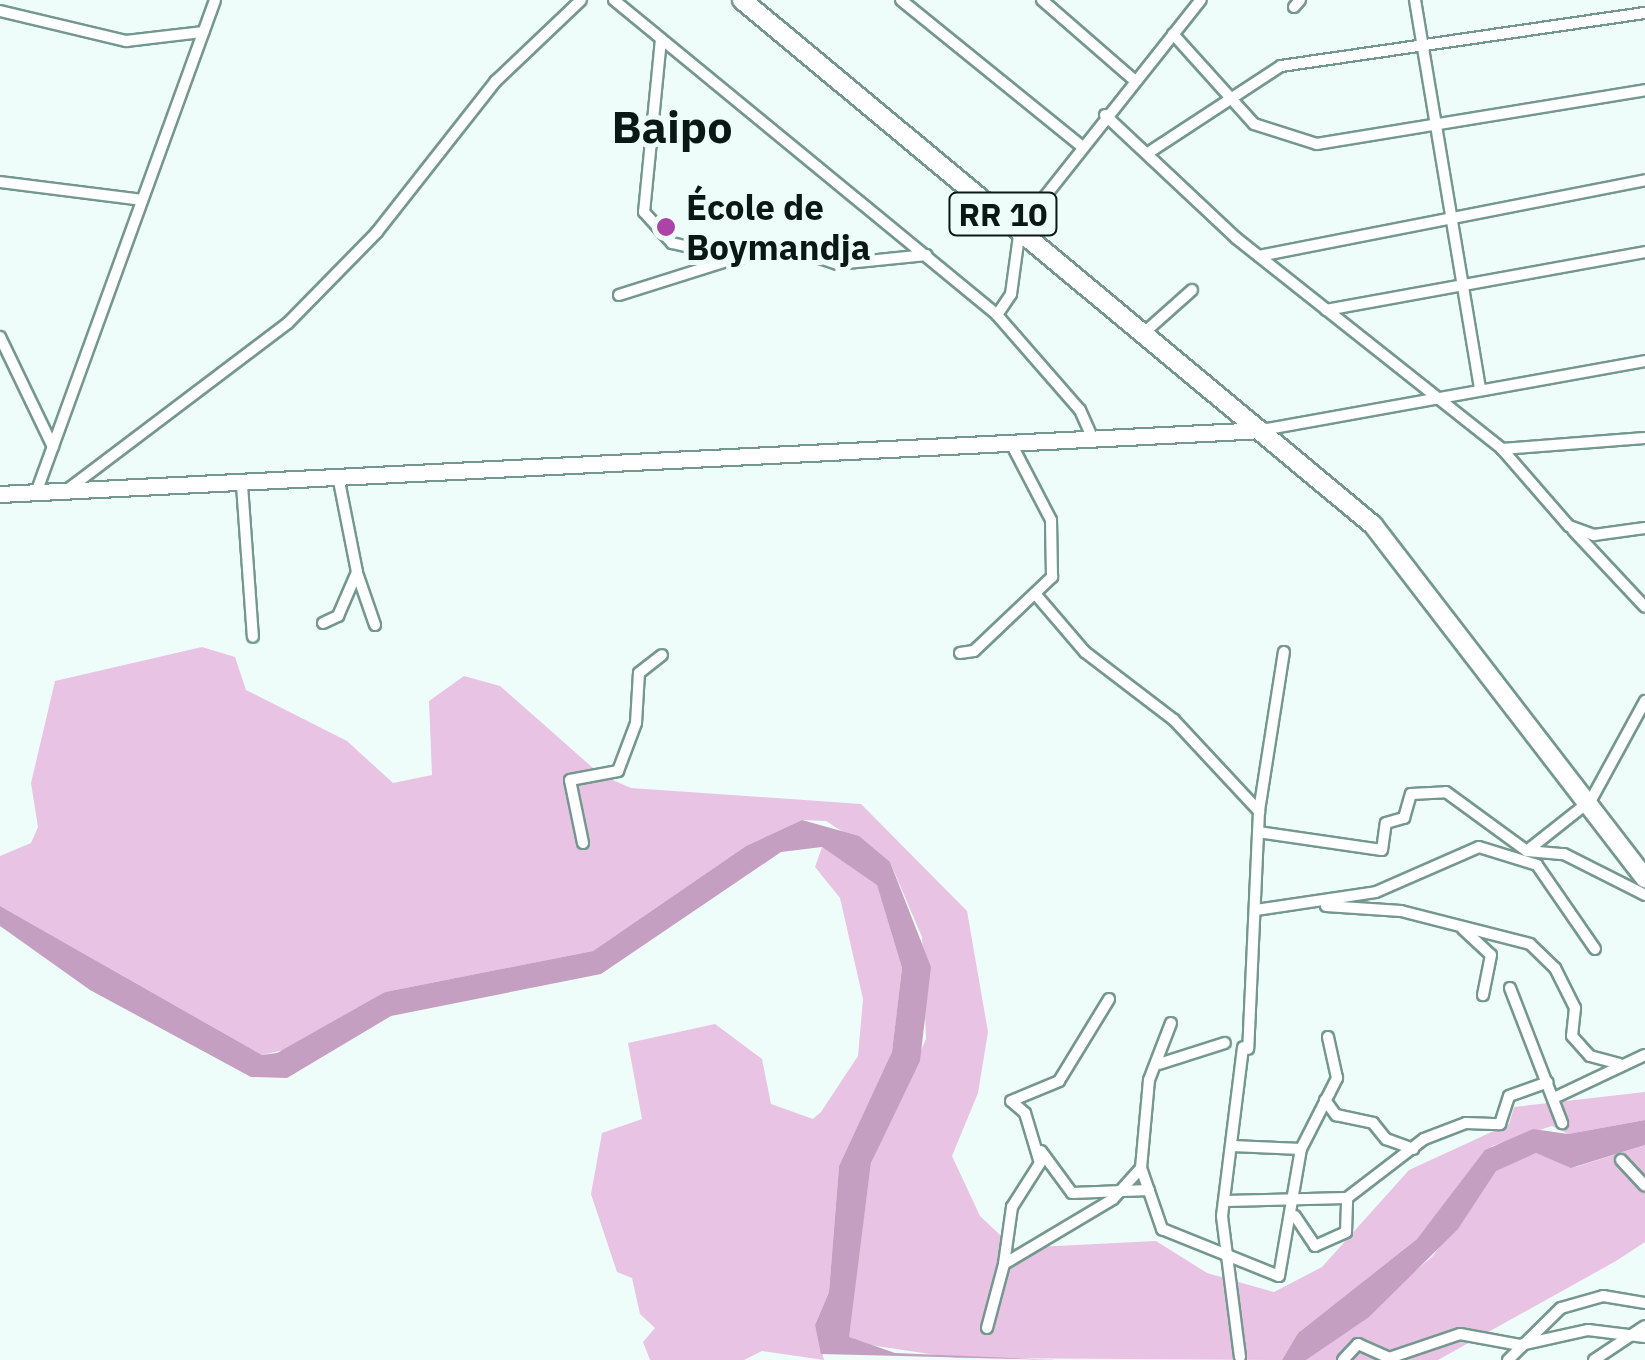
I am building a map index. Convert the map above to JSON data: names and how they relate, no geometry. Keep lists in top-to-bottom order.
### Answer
{
  "streets": {
    "main road": ["RR 10"]
  },
  "districts": ["Baipo"],
  "places": ["École de Boymandja"]
}
